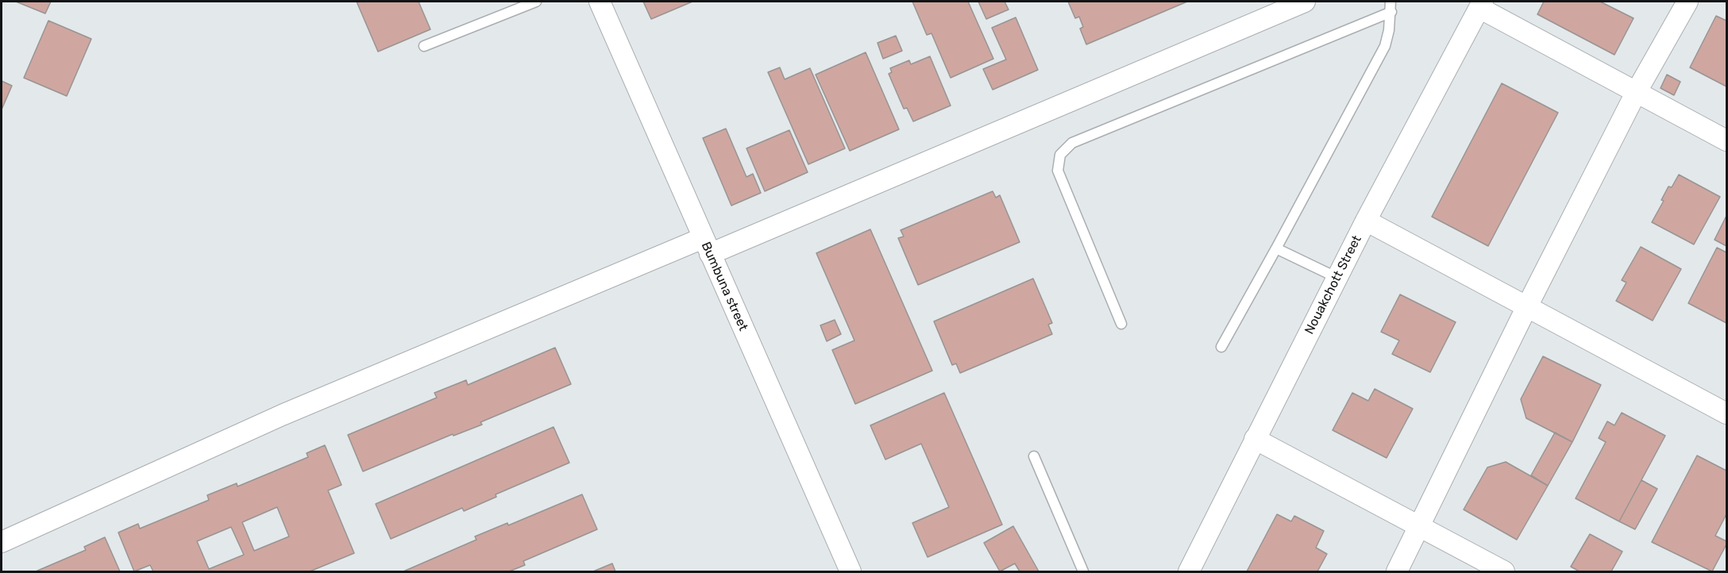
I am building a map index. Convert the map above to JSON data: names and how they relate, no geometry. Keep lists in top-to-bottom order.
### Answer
{
  "streets": {
    "street": ["Nouakchott Street", "Bumbuna street"]
  }
}
